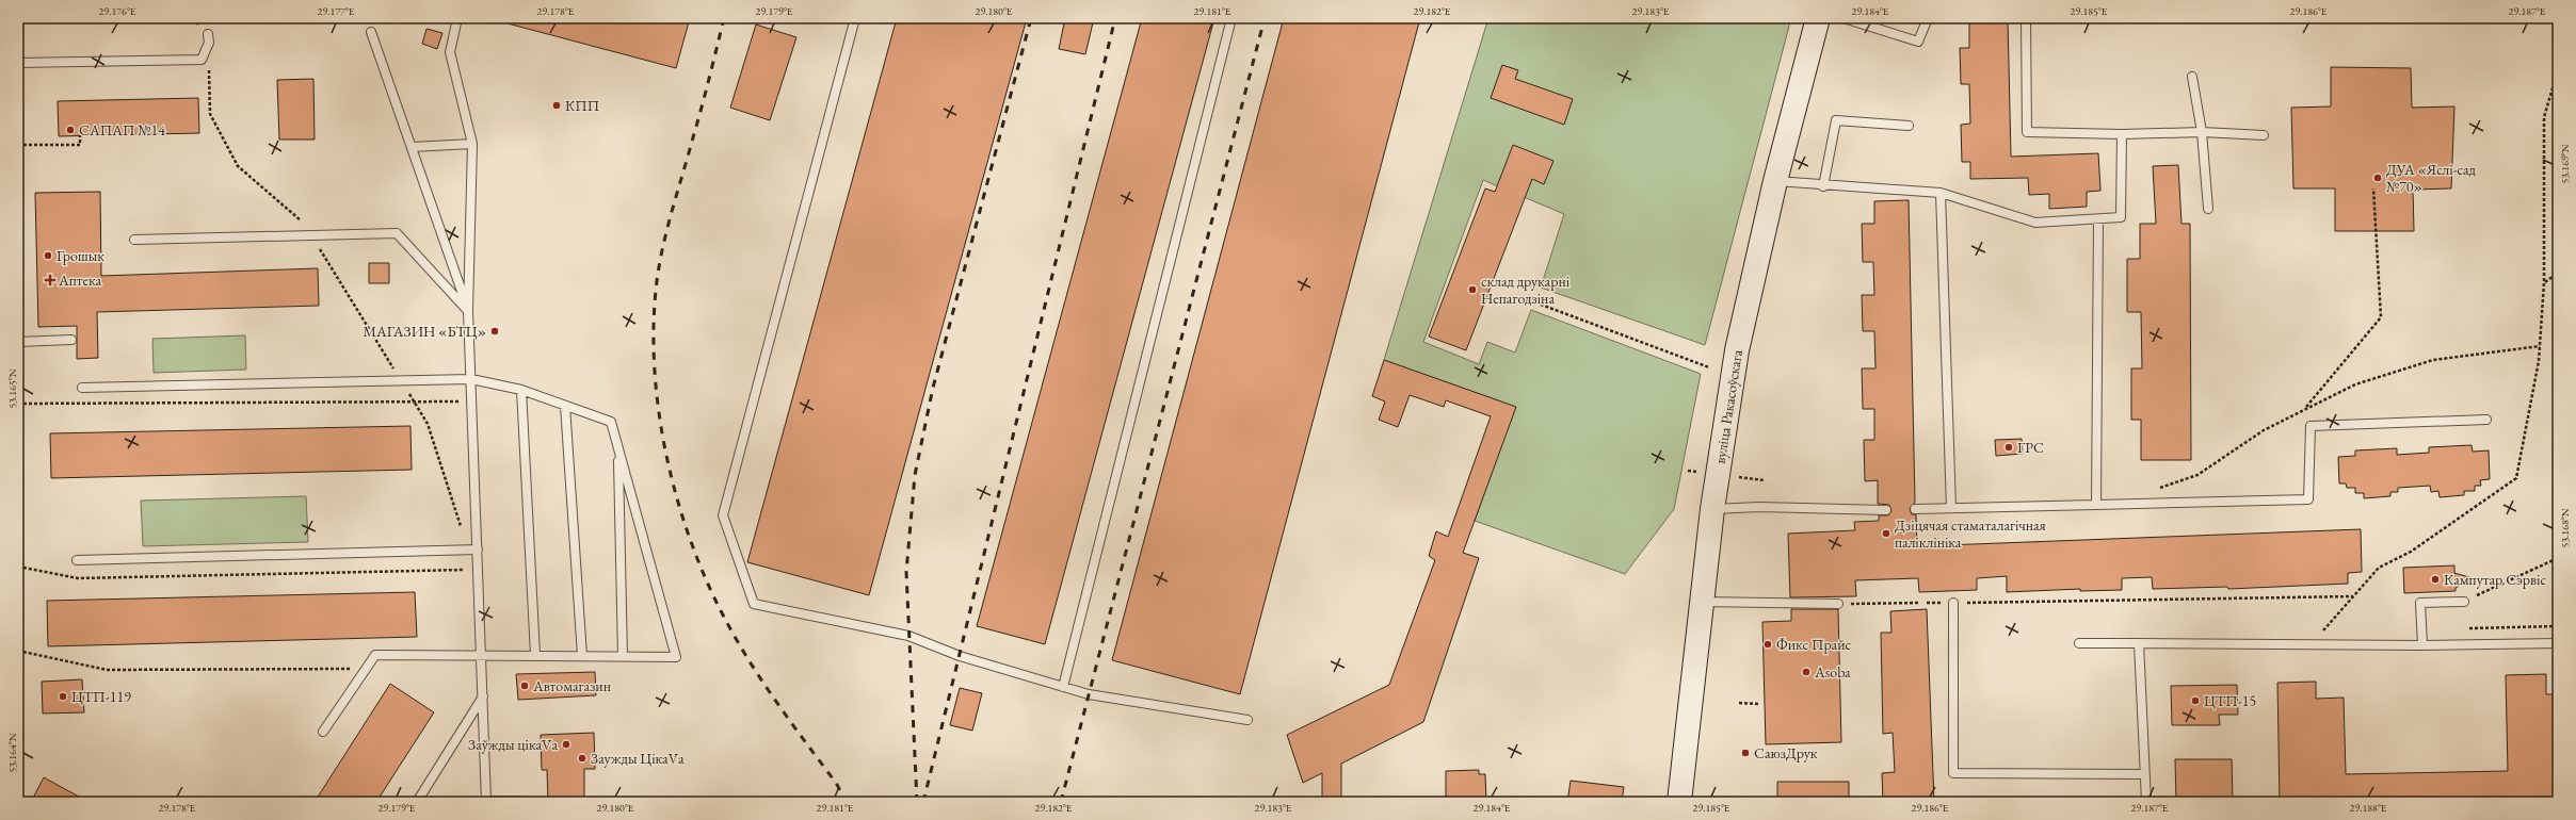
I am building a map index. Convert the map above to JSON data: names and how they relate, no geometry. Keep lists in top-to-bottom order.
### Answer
{
  "streets": {
    "main road": ["вуліца Ракасоўскага"]
  },
  "places": {
    "other": [
      "КПП",
      "САПАП №14",
      "ДУА «Яслі-сад №70»",
      "Грошык",
      "склад друкарні Непагодзіна",
      "МАГАЗИН «БТЦ»",
      "ГРС",
      "Дзіцячая стаматалагічная паліклініка",
      "Кампутар Сэрвіс",
      "Фикс Прайс",
      "Asoba",
      "Автомагазин",
      "ЦТП-119",
      "ЦТП-15",
      "Заўжды цікаVа",
      "СаюзДрук",
      "Заужды ЦікаVа"
    ],
    "health": ["Аптека"]
  },
  "coordinates": [
    "29.176°E",
    "29.177°E",
    "29.178°E",
    "29.179°E",
    "29.180°E",
    "29.181°E",
    "29.182°E",
    "29.183°E",
    "29.184°E",
    "29.185°E",
    "29.186°E",
    "29.187°E",
    "53.169°N",
    "53.165°N",
    "53.168°N",
    "53.164°N",
    "29.188°E"
  ]
}
